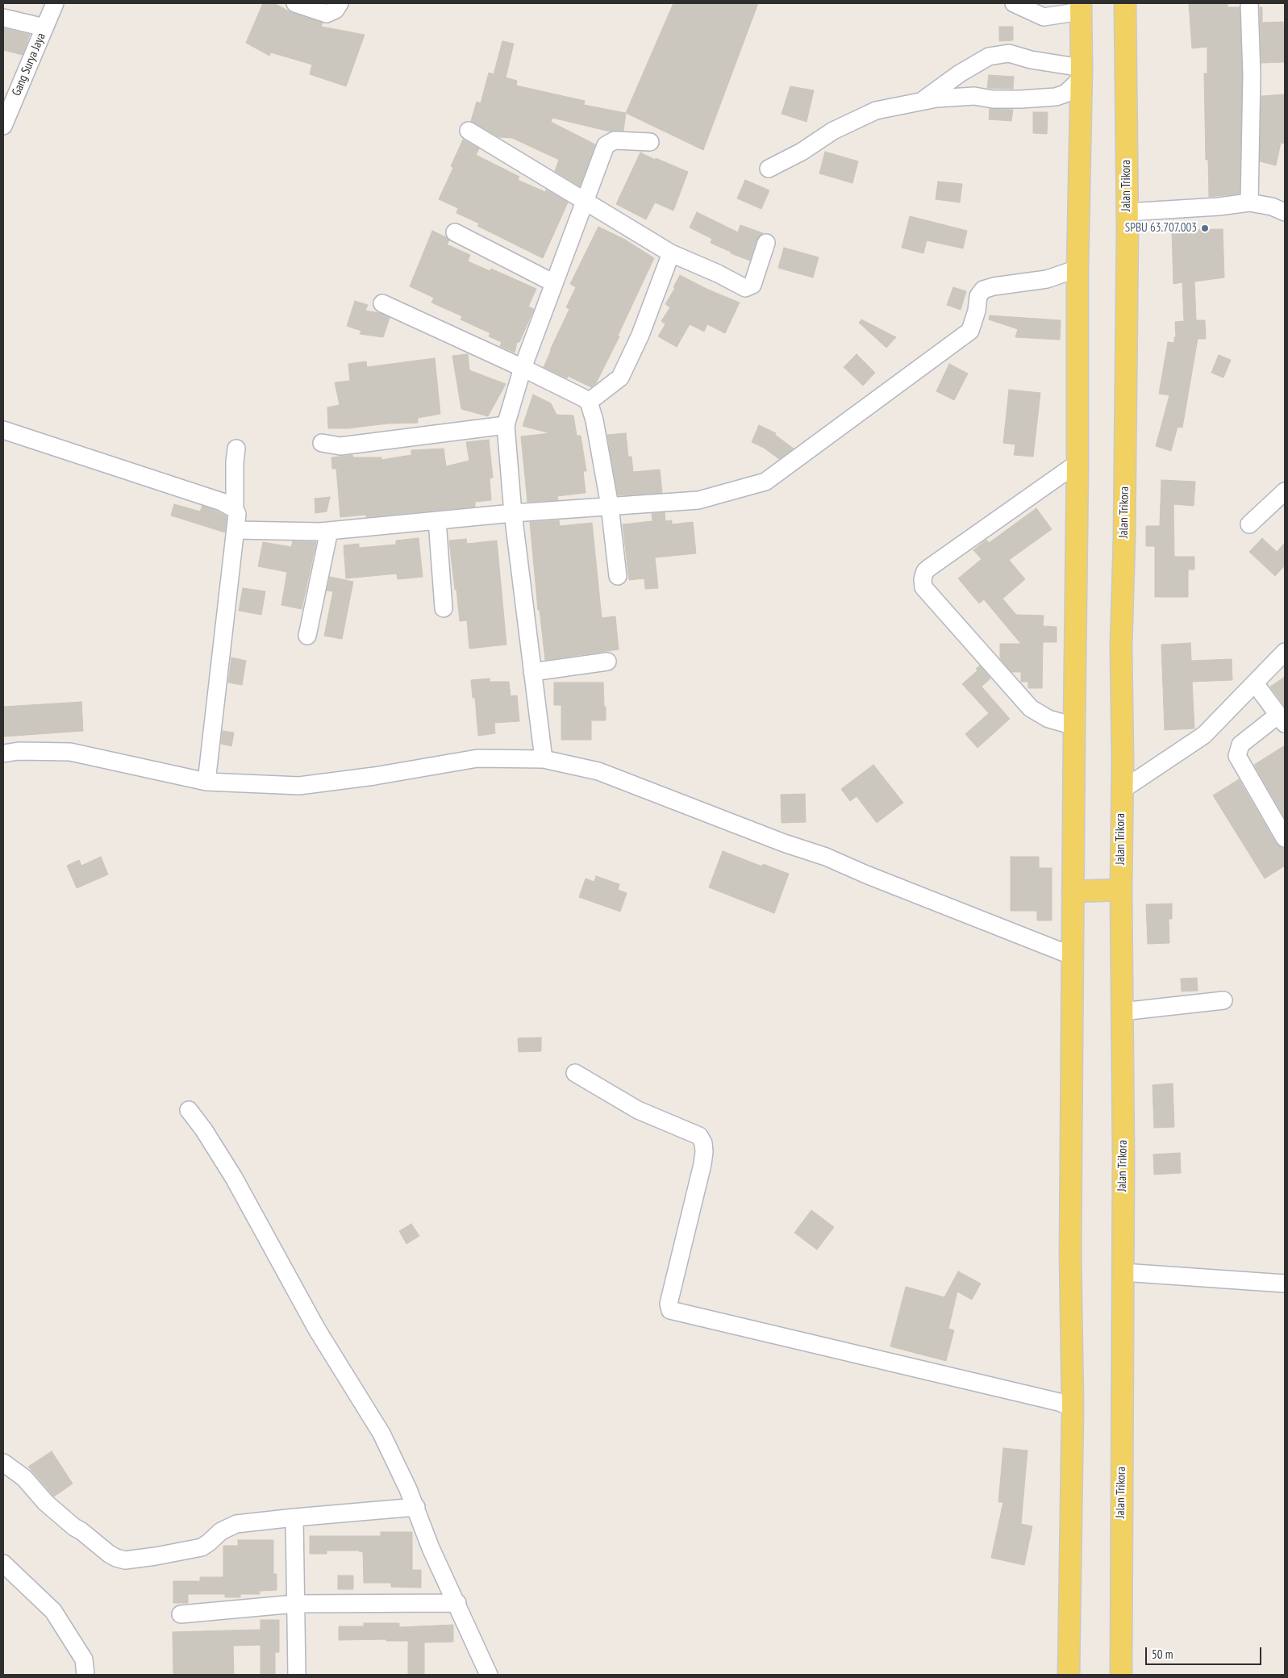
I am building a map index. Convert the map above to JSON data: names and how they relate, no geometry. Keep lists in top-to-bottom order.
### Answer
{
  "streets": {
    "main road": ["Jalan Trikora"],
    "street": ["Gang Surya Jaya"]
  },
  "places": ["SPBU 63.707.003"],
  "scale_bar": "50 m"
}
